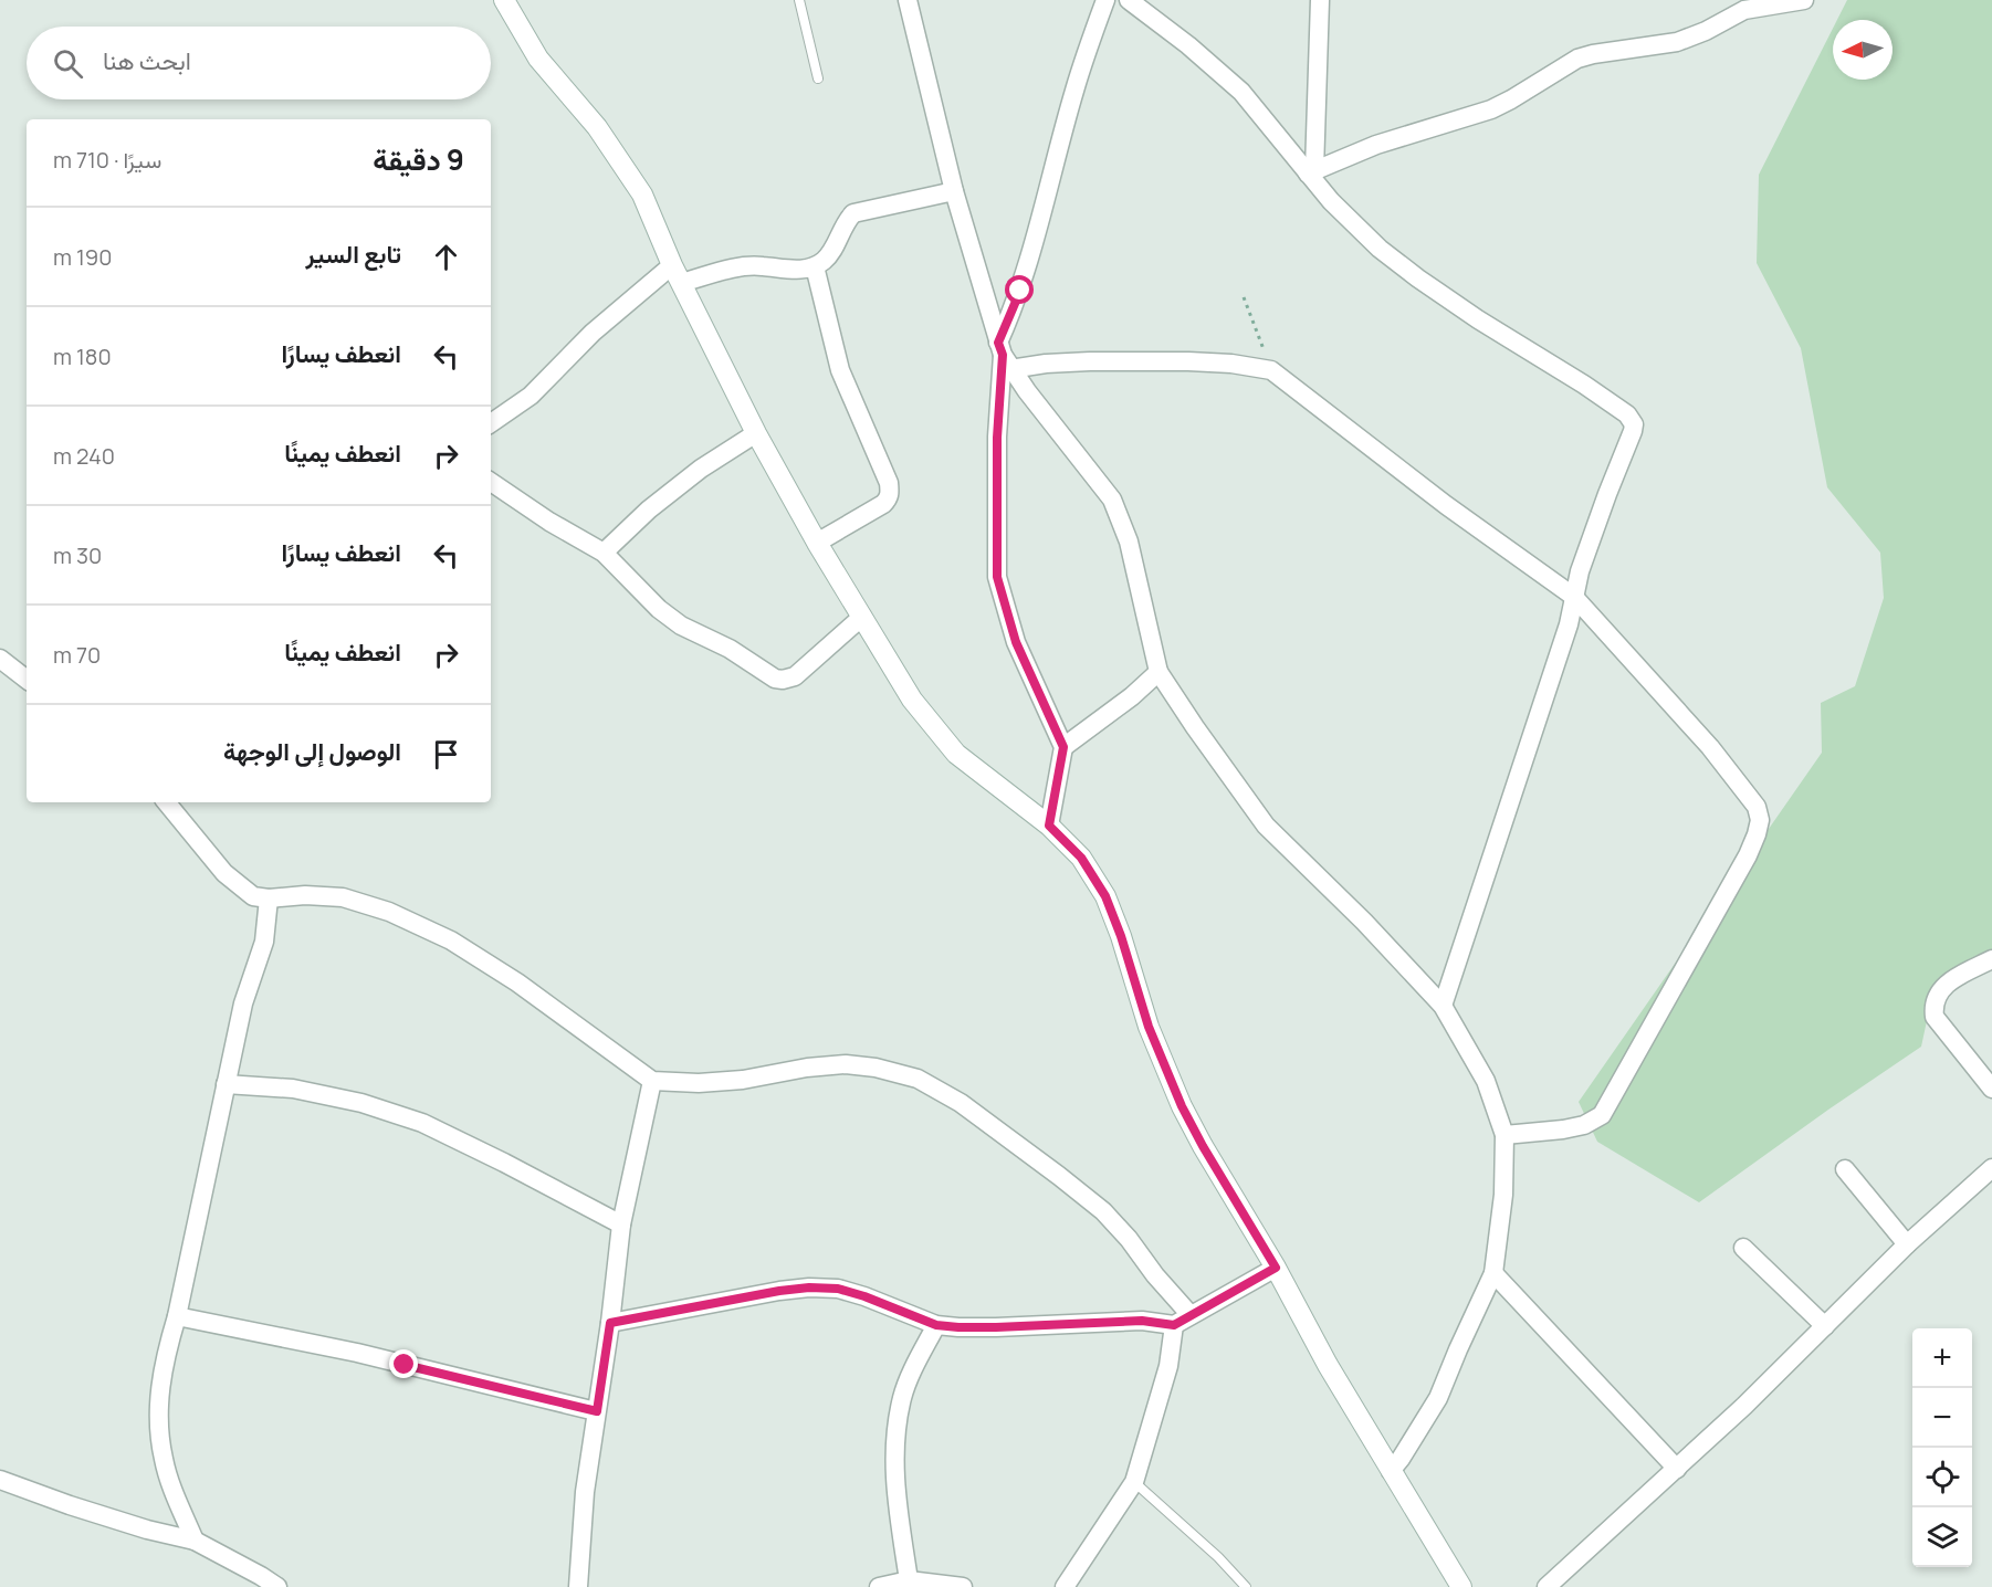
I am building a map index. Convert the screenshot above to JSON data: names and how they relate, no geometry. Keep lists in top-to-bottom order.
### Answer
{
  "north": "left",
  "page": {
    "search": "ابحث هنا",
    "heading": ["9 دقيقة", "سيرًا · 710 m"],
    "list": [
      ["تابع السير", "190 m"],
      ["انعطف يسارًا", "180 m"],
      ["انعطف يمينًا", "240 m"],
      ["انعطف يسارًا", "30 m"],
      ["انعطف يمينًا", "70 m"],
      "الوصول إلى الوجهة"
    ],
    "map_buttons": ["+", "−"]
  }
}
